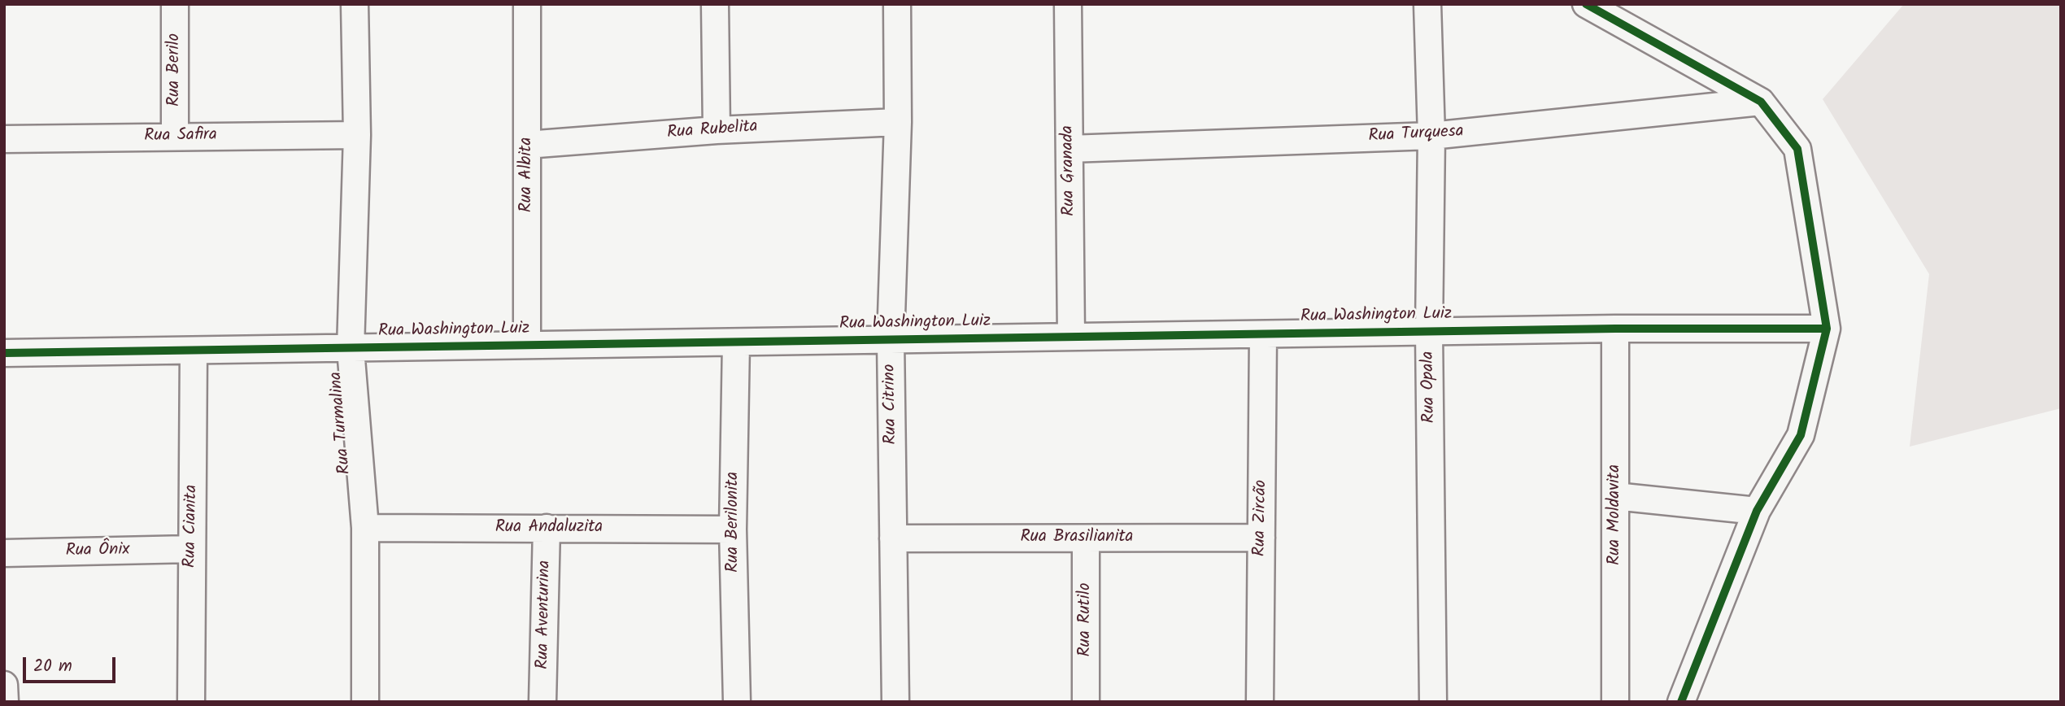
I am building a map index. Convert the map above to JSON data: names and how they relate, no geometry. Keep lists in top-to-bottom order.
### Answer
{
  "streets": {
    "street": [
      "Rua Berilo",
      "Rua Rubelita",
      "Rua Turquesa",
      "Rua Safira",
      "Rua Granada",
      "Rua Albita",
      "Rua Washington Luiz",
      "Rua Opala",
      "Rua Citrino",
      "Rua Turmalina",
      "Rua Moldavita",
      "Rua Zircão",
      "Rua Berilonita",
      "Rua Cianita",
      "Rua Andaluzita",
      "Rua Brasilianita",
      "Rua Ônix",
      "Rua Aventurina",
      "Rua Rutilo"
    ]
  },
  "crossings": [
    ["Rua Berilo", "Rua Safira"],
    ["Rua Rubelita", "Rua Albita"],
    ["Rua Rubelita", "Rua Citrino"],
    ["Rua Turquesa", "Rua Granada"],
    ["Rua Turquesa", "Rua Opala"],
    ["Rua Safira", "Rua Turmalina"],
    ["Rua Granada", "Rua Washington Luiz"],
    ["Rua Albita", "Rua Washington Luiz"],
    ["Rua Washington Luiz", "Rua Opala"],
    ["Rua Washington Luiz", "Rua Citrino"],
    ["Rua Washington Luiz", "Rua Turmalina"],
    ["Rua Washington Luiz", "Rua Moldavita"],
    ["Rua Washington Luiz", "Rua Zircão"],
    ["Rua Washington Luiz", "Rua Berilonita"],
    ["Rua Washington Luiz", "Rua Cianita"],
    ["Rua Citrino", "Rua Brasilianita"],
    ["Rua Turmalina", "Rua Andaluzita"],
    ["Rua Zircão", "Rua Brasilianita"],
    ["Rua Berilonita", "Rua Andaluzita"],
    ["Rua Cianita", "Rua Ônix"],
    ["Rua Andaluzita", "Rua Aventurina"],
    ["Rua Brasilianita", "Rua Rutilo"]
  ],
  "scale_bar": "20 m"
}
